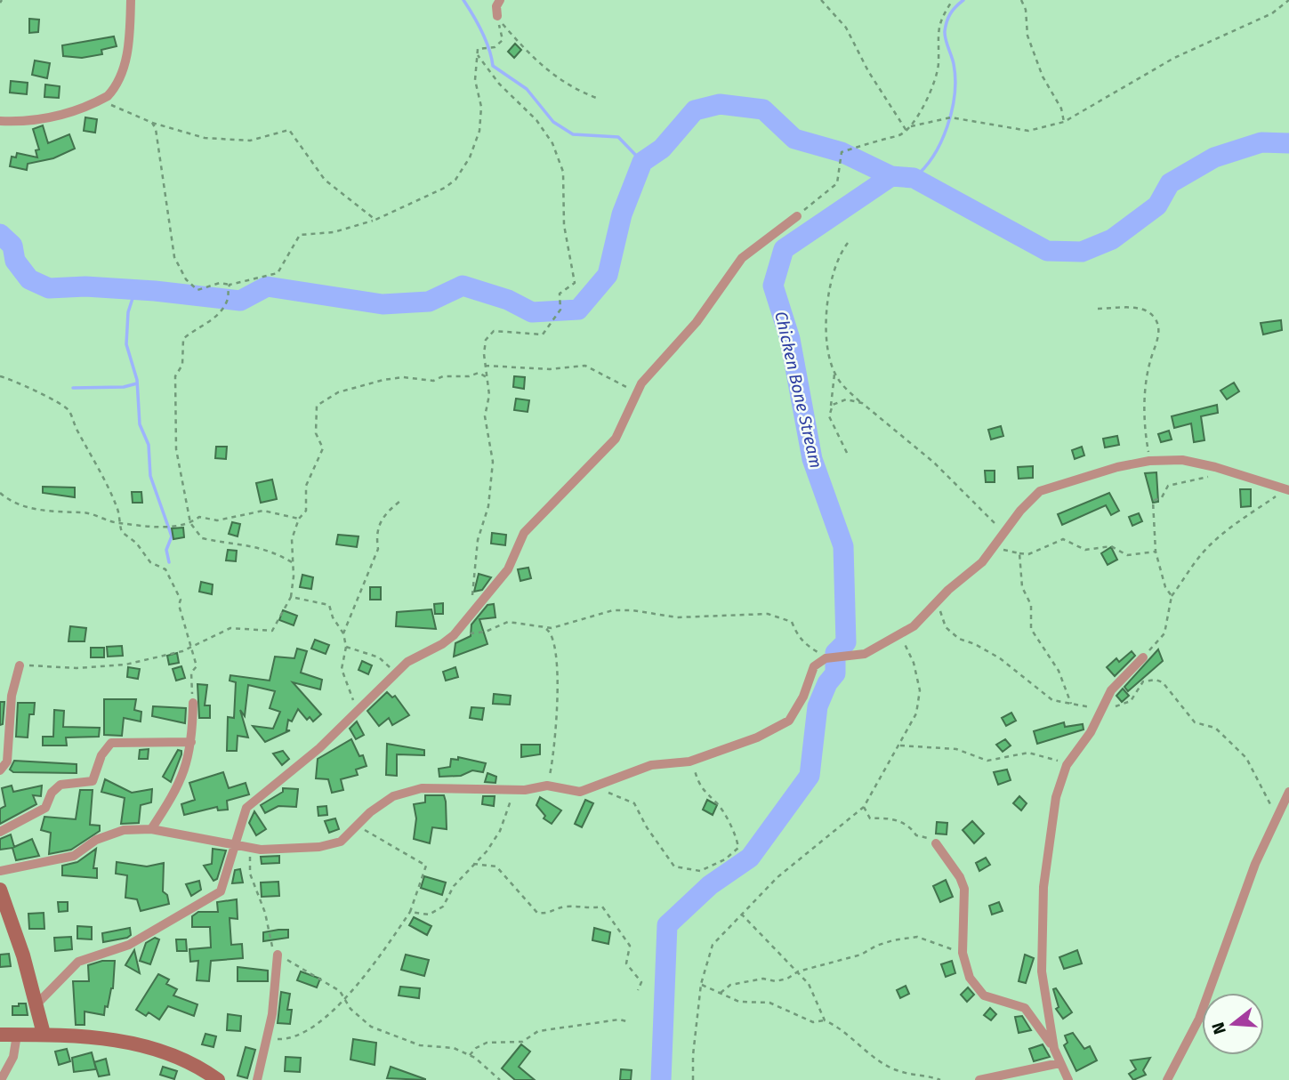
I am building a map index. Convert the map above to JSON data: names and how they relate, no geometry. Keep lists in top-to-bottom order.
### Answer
{
  "water": ["Chicken Bone Stream"],
  "north": "left"
}
